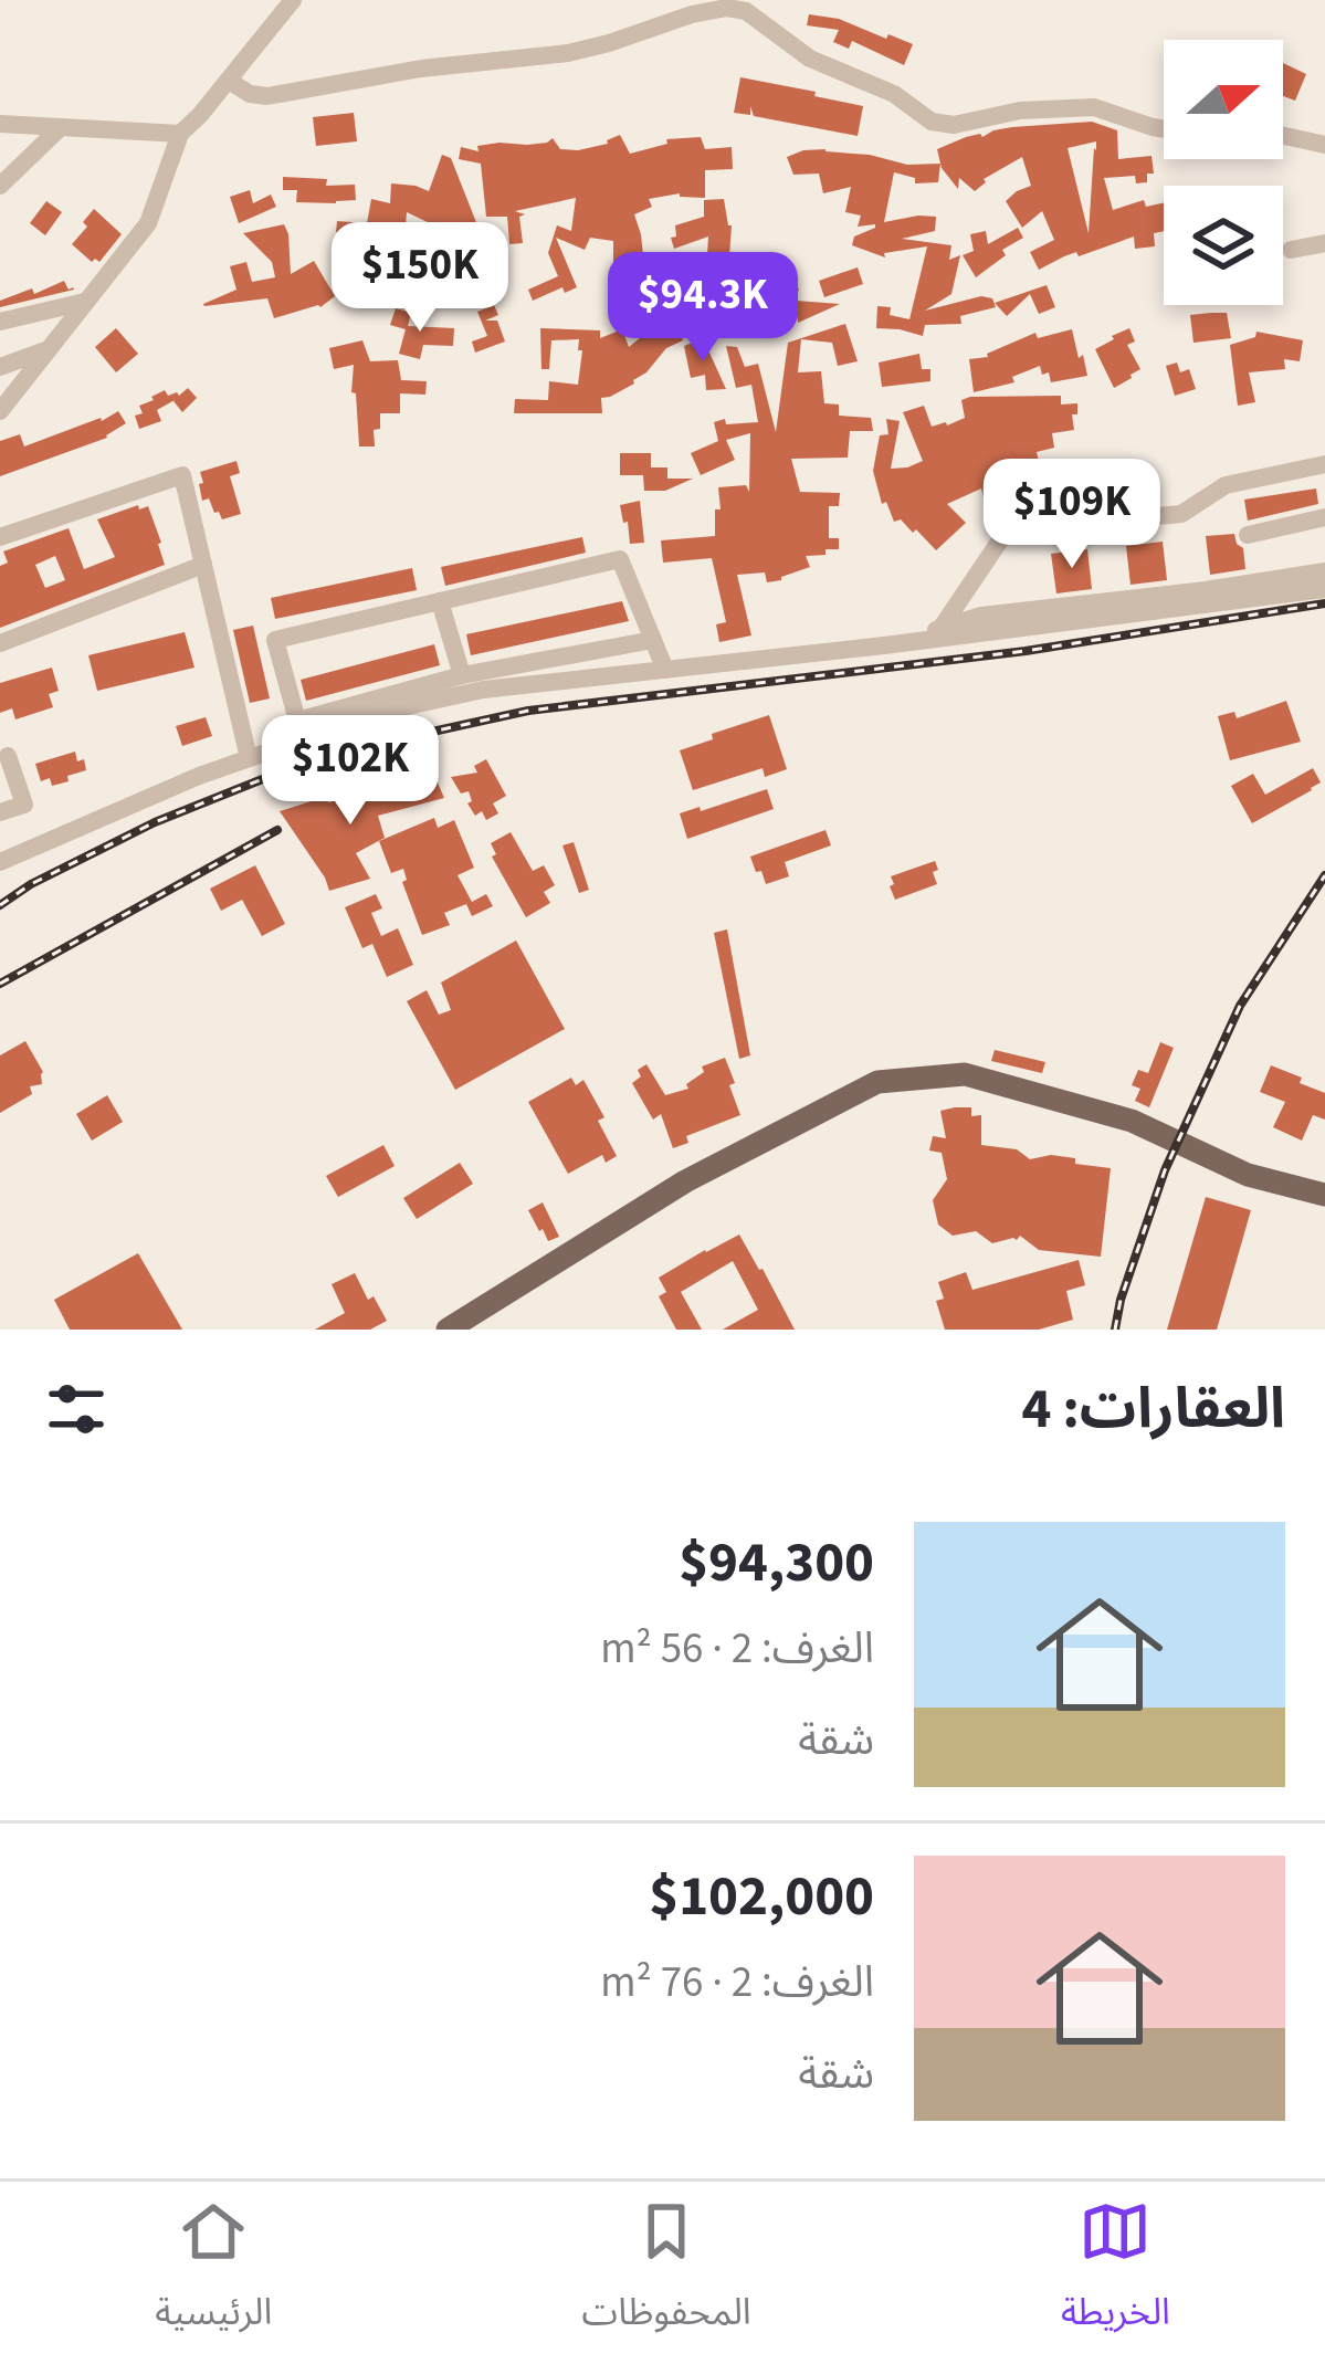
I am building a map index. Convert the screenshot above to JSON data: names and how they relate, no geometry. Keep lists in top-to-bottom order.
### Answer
{
  "north": "right",
  "page": {
    "price": [
      "$150K",
      "$94.3K",
      "$109K",
      "$102K"
    ],
    "heading": "العقارات: 4",
    "list": [
      {
        "name": "$94,300",
        "note": "الغرف: 2 · 56 m² · شقة"
      },
      {
        "name": "$102,000",
        "note": "الغرف: 2 · 76 m² · شقة"
      }
    ],
    "tabs": ["الخريطة", "المحفوظات", "الرئيسية"]
  }
}
